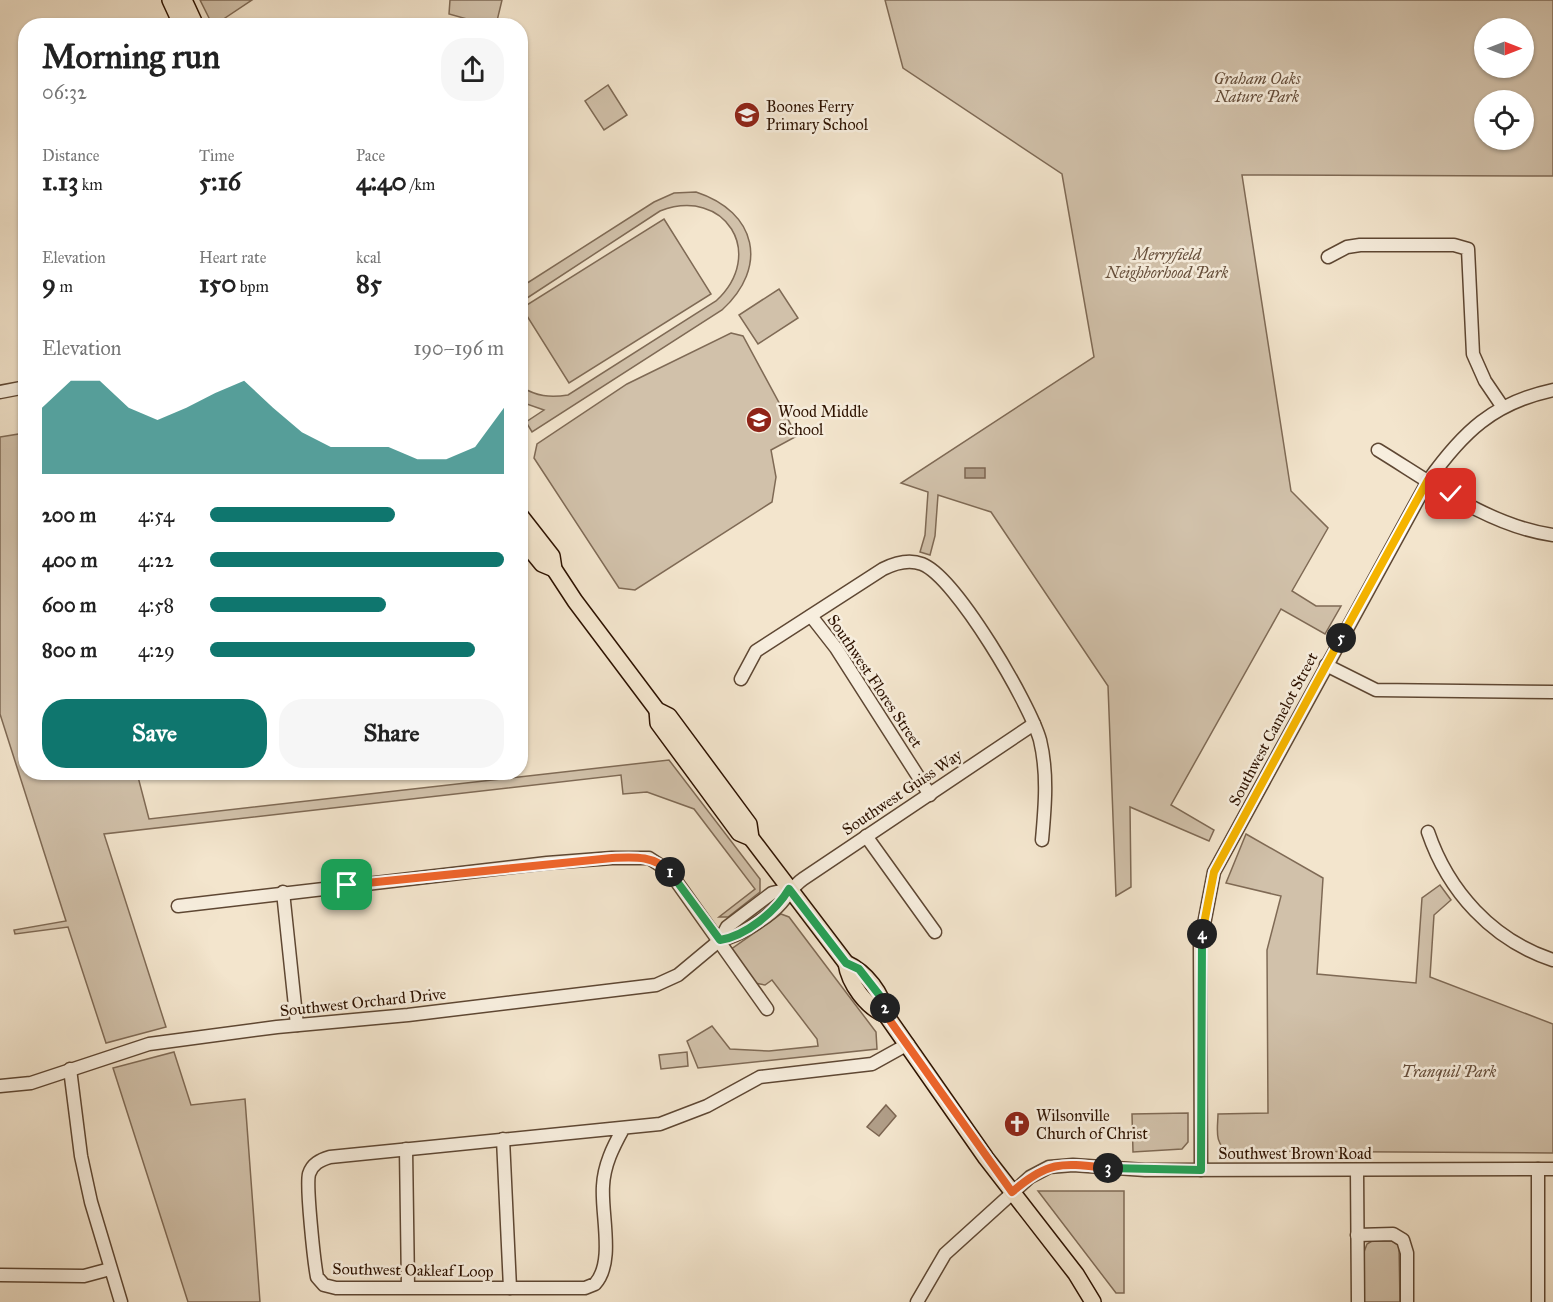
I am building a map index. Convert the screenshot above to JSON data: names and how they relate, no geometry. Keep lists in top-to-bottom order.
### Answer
{
  "streets": {
    "street": [
      "Southwest Flores Street",
      "Southwest Camelot Street",
      "Southwest Guiss Way",
      "Southwest Orchard Drive",
      "Southwest Brown Road",
      "Southwest Oakleaf Loop"
    ]
  },
  "crossings": [
    ["Southwest Flores Street", "Southwest Guiss Way"],
    ["Southwest Camelot Street", "Southwest Brown Road"],
    ["Southwest Guiss Way", "Southwest Orchard Drive"]
  ],
  "parks": ["Graham Oaks Nature Park", "Merryfield Neighborhood Park", "Tranquil Park"],
  "places": {
    "school or university": ["Boones Ferry Primary School", "Wood Middle School"],
    "church": ["Wilsonville Church of Christ"]
  },
  "north": "right",
  "page": {
    "heading": ["Morning run", "06:32"],
    "stats": [
      ["Distance", "1.13 km"],
      ["Time", "5:16"],
      ["Pace", "4:40 /km"],
      ["Elevation", "9 m"],
      ["Heart rate", "150 bpm"],
      ["kcal", "85"]
    ],
    "chart": ["Elevation", "190–196 m"],
    "list": [
      {
        "name": "200 m",
        "note": "4:54"
      },
      {
        "name": "400 m",
        "note": "4:22"
      },
      {
        "name": "600 m",
        "note": "4:58"
      },
      {
        "name": "800 m",
        "note": "4:29"
      }
    ],
    "pins": [
      "5",
      "1",
      "4",
      "2",
      "3"
    ],
    "buttons": ["Save", "Share"]
  }
}
